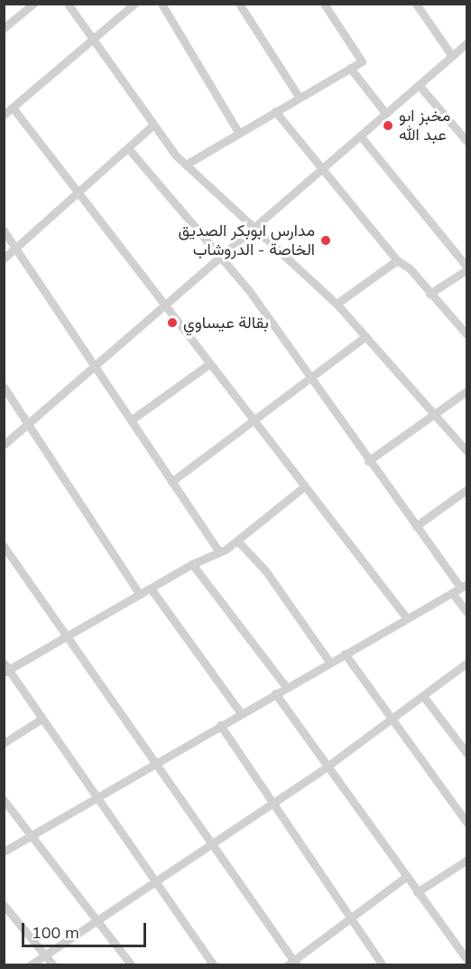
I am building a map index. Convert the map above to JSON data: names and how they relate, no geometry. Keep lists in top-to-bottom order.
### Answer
{
  "places": ["مخبز ابو عبد الله", "مدارس ابوبكر الصديق الخاصة - الدروشاب", "بقالة عيساوي"],
  "scale_bar": "100 m"
}
